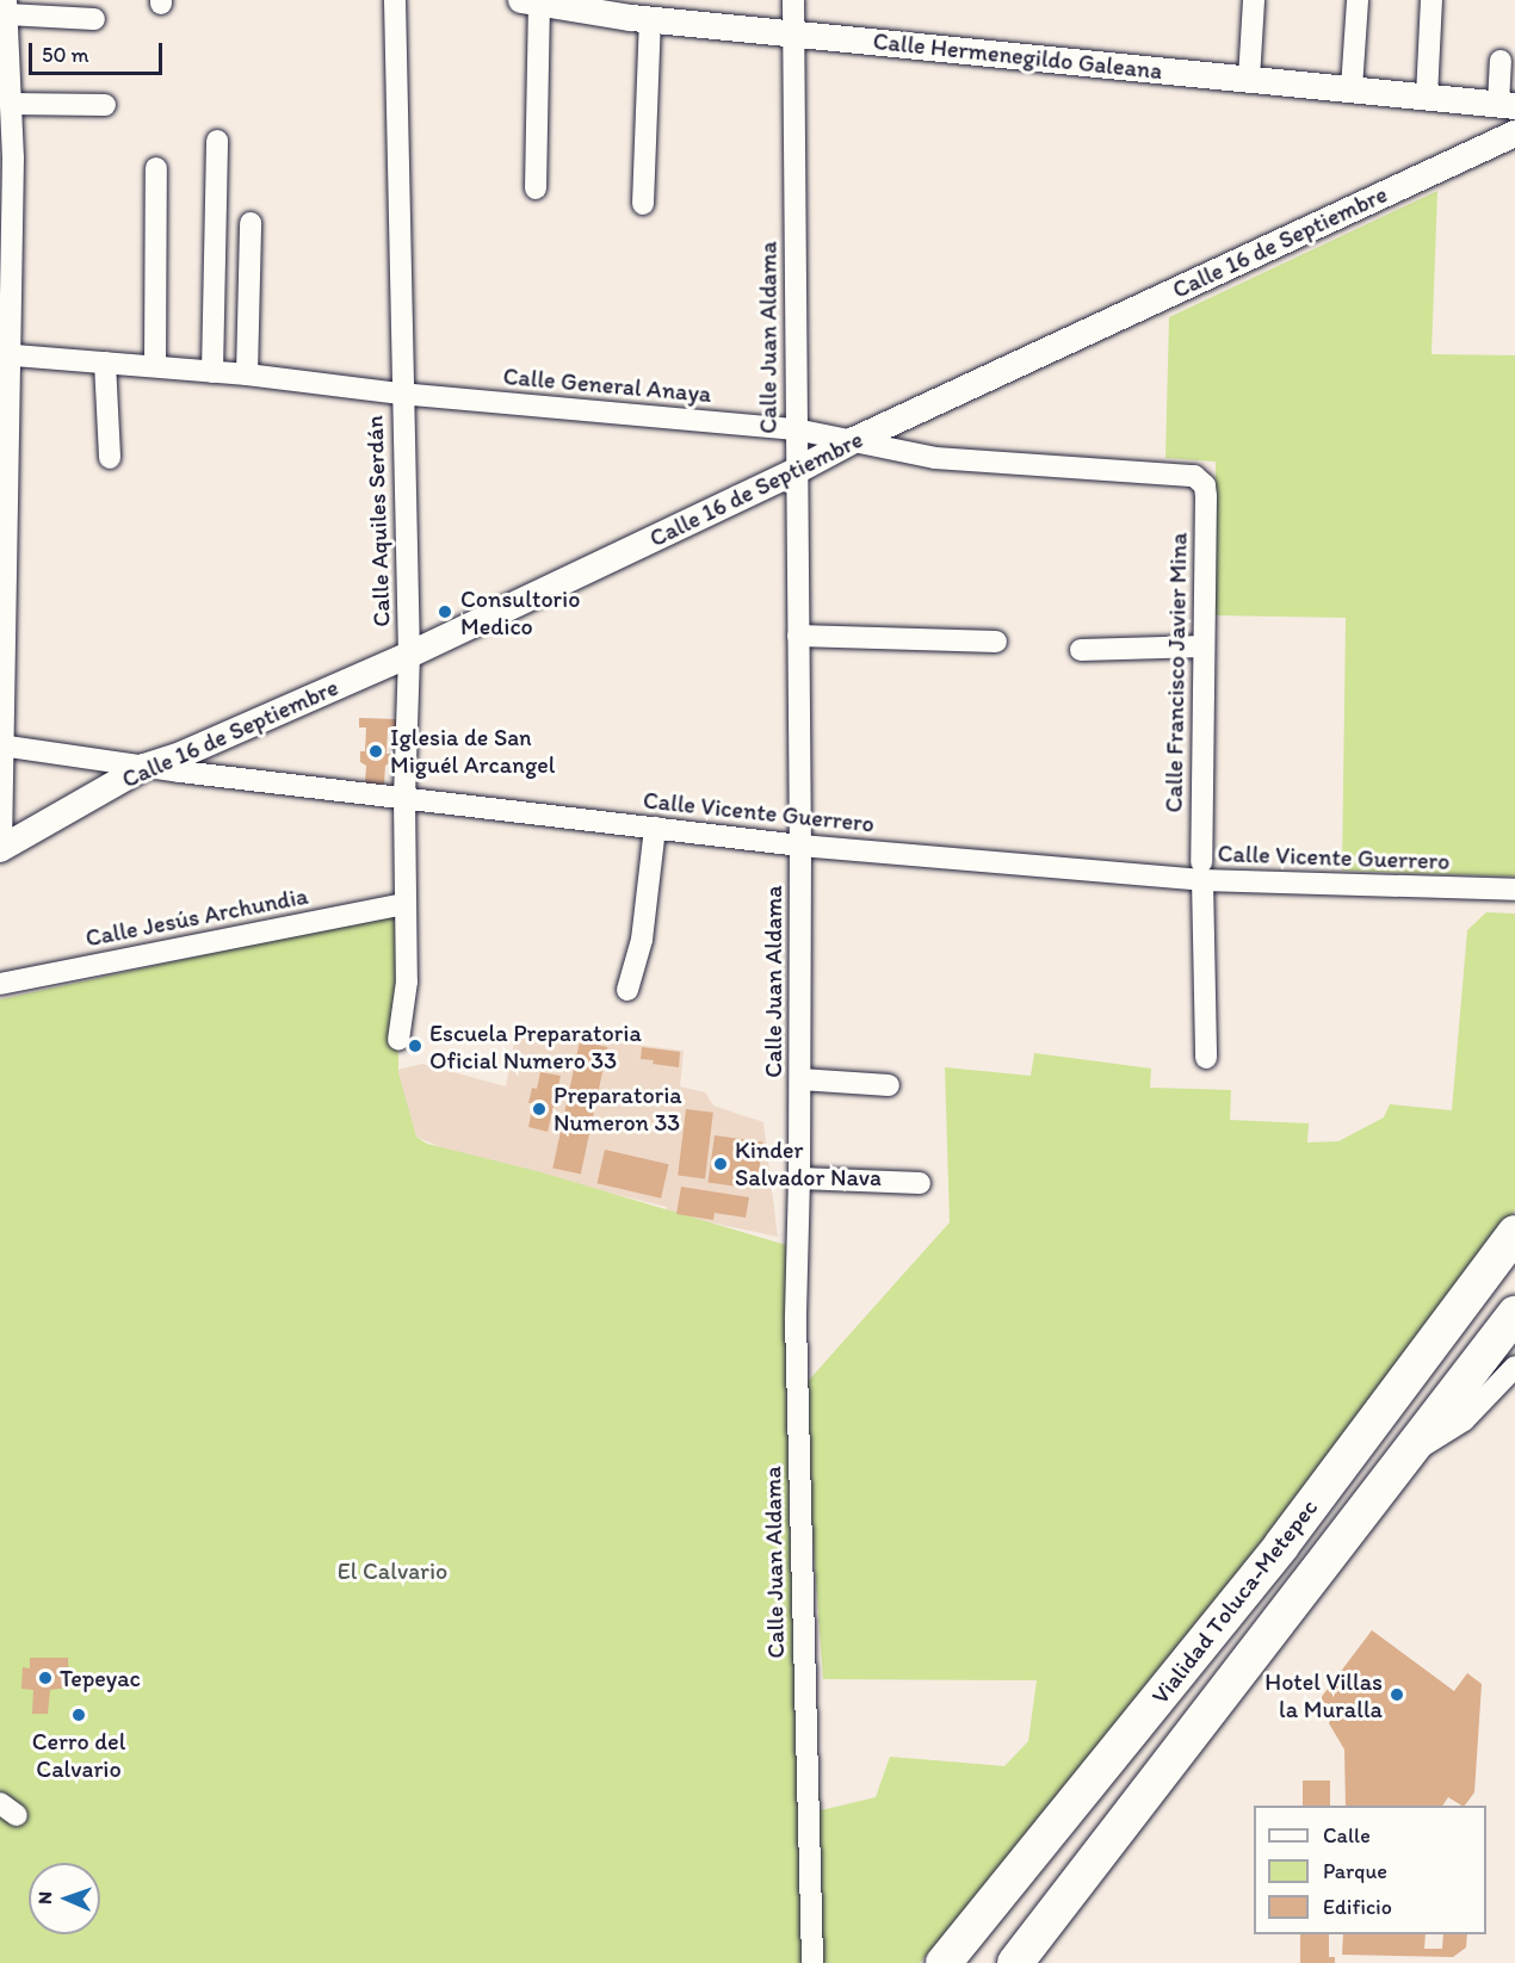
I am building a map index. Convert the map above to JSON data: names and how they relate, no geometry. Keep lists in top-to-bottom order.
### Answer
{
  "streets": {
    "highway": ["Vialidad Toluca-Metepec"],
    "street": [
      "Calle Hermenegildo Galeana",
      "Calle 16 de Septiembre",
      "Calle Juan Aldama",
      "Calle General Anaya",
      "Calle Aquiles Serdán",
      "Calle Francisco Javier Mina",
      "Calle Vicente Guerrero",
      "Calle Jesús Archundia"
    ]
  },
  "crossings": [
    ["Calle Hermenegildo Galeana", "Calle Juan Aldama"],
    ["Calle 16 de Septiembre", "Calle Juan Aldama"],
    ["Calle 16 de Septiembre", "Calle General Anaya"],
    ["Calle 16 de Septiembre", "Calle Aquiles Serdán"],
    ["Calle 16 de Septiembre", "Calle Vicente Guerrero"],
    ["Calle Juan Aldama", "Calle General Anaya"],
    ["Calle Juan Aldama", "Calle Vicente Guerrero"],
    ["Calle General Anaya", "Calle Aquiles Serdán"],
    ["Calle General Anaya", "Calle Francisco Javier Mina"],
    ["Calle Aquiles Serdán", "Calle Vicente Guerrero"],
    ["Calle Aquiles Serdán", "Calle Jesús Archundia"],
    ["Calle Francisco Javier Mina", "Calle Vicente Guerrero"]
  ],
  "parks": ["El Calvario"],
  "places": [
    "Consultorio Medico",
    "Iglesia de San Miguél Arcangel",
    "Escuela Preparatoria Oficial Numero 33",
    "Preparatoria Numeron 33",
    "Kinder Salvador Nava",
    "Tepeyac",
    "Hotel Villas la Muralla",
    "Cerro del Calvario"
  ],
  "legend": ["Calle", "Parque", "Edificio"],
  "scale_bar": "50 m",
  "north": "left"
}
